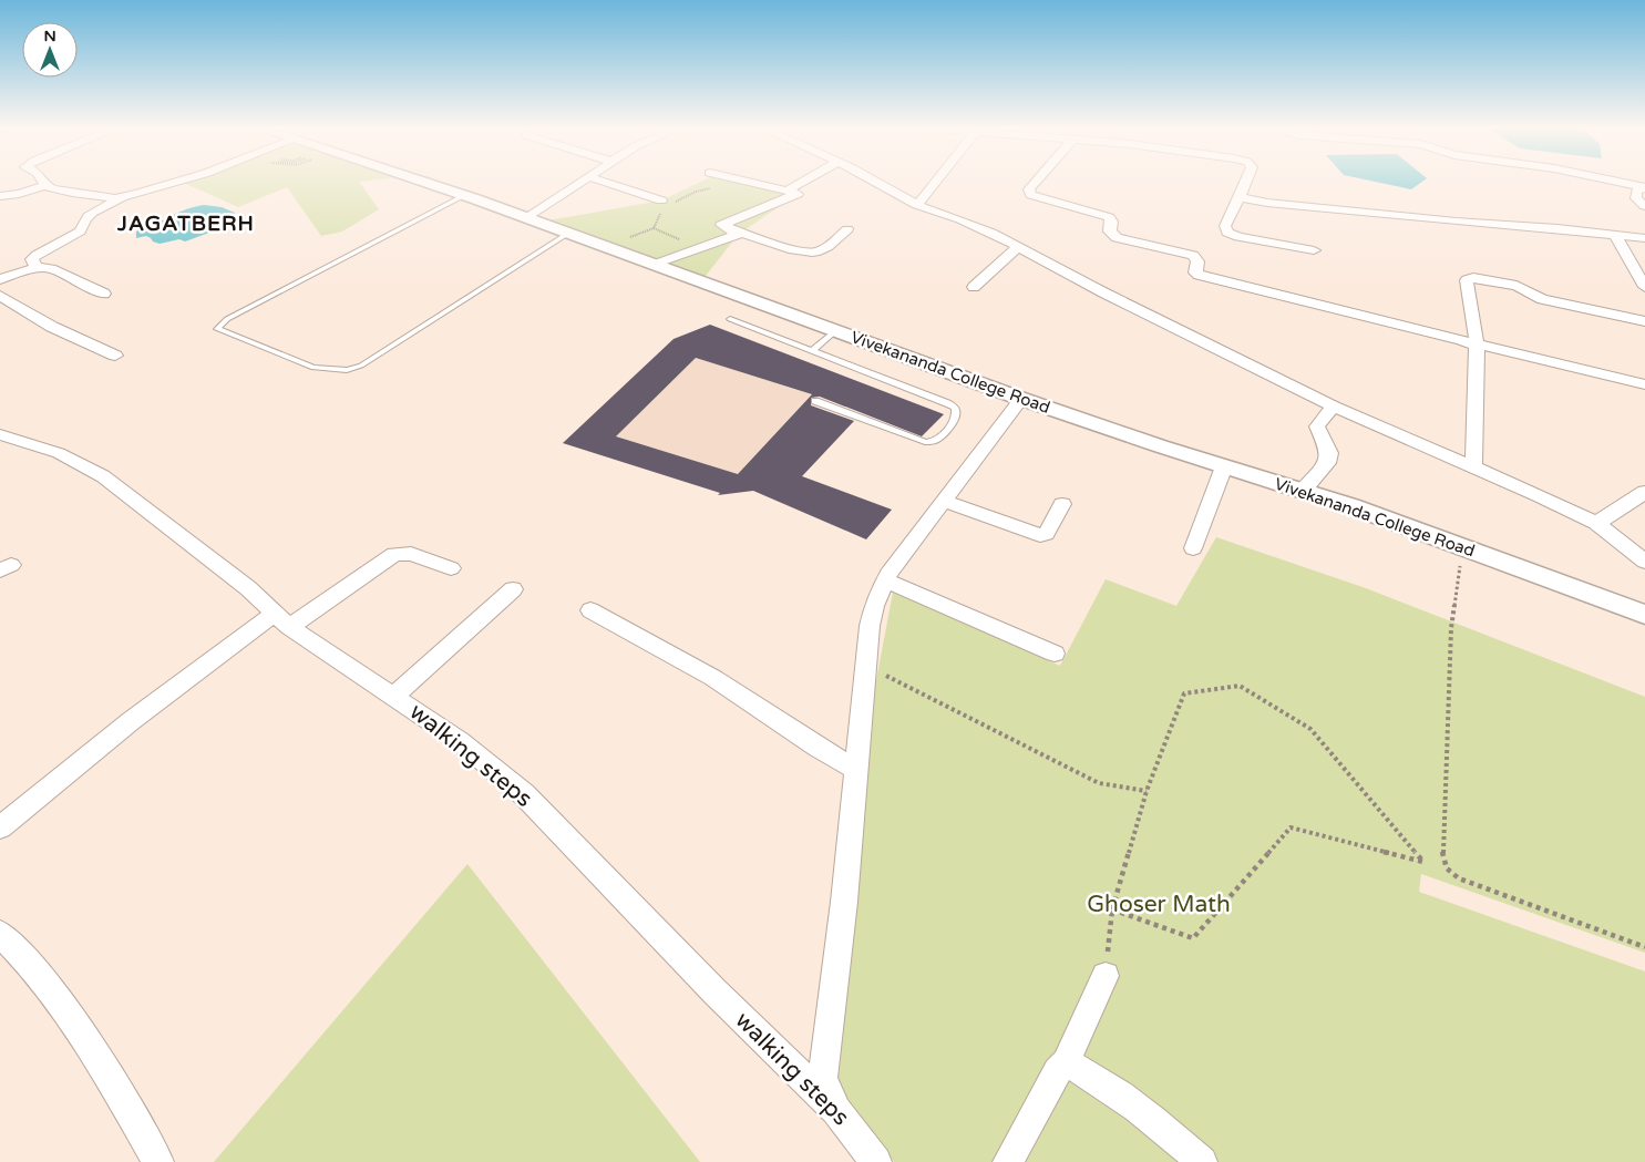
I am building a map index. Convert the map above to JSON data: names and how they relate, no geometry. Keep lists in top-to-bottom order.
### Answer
{
  "streets": {
    "street": ["Vivekananda College Road", "walking steps"]
  },
  "districts": ["JAGATBERH"],
  "parks": ["Ghoser Math"],
  "north": "top"
}
